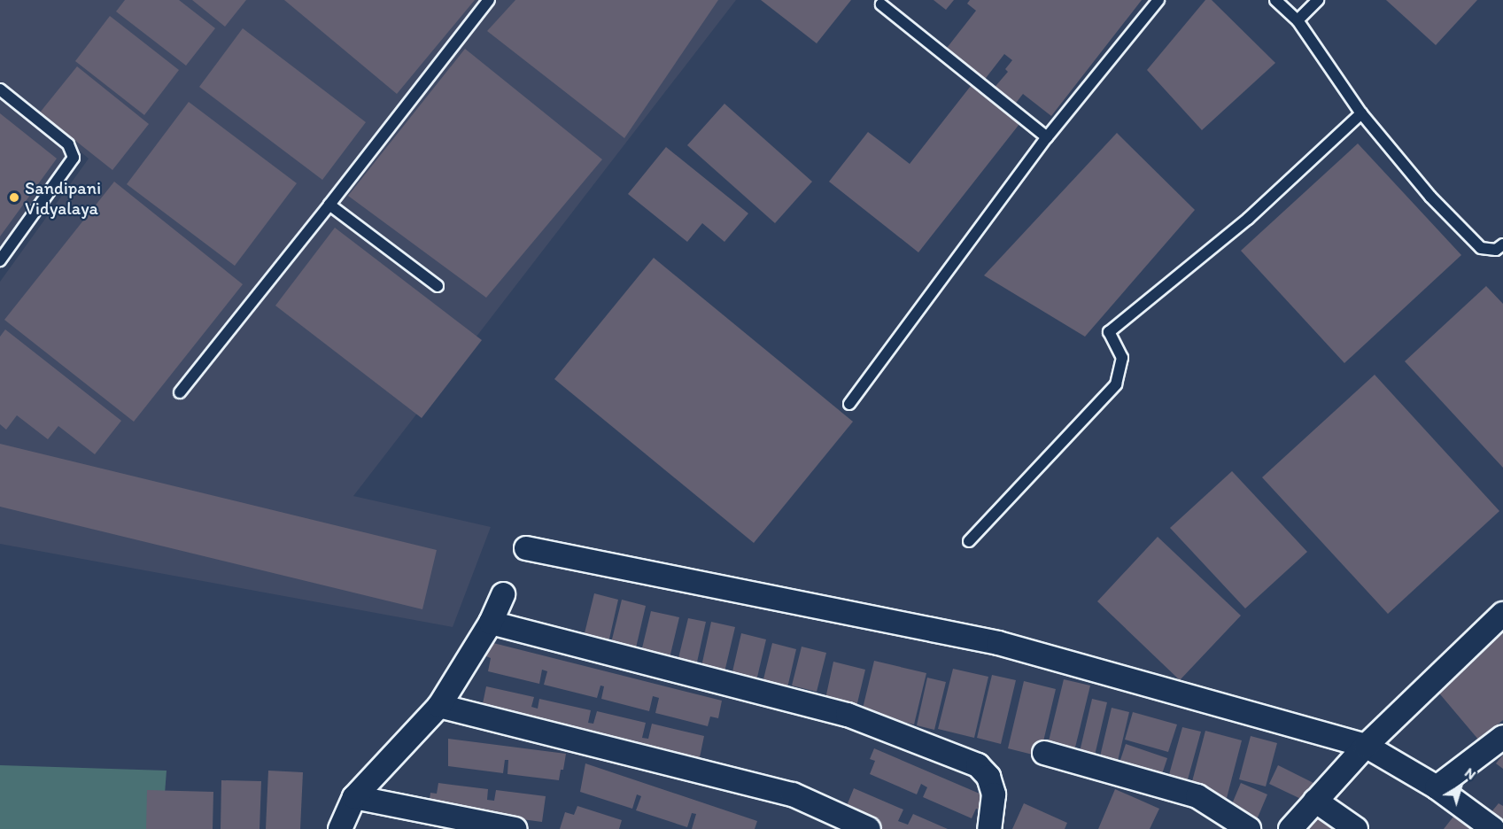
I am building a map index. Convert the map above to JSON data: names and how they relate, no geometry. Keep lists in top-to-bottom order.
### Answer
{
  "places": ["Sandipani Vidyalaya"],
  "north": "top right"
}
